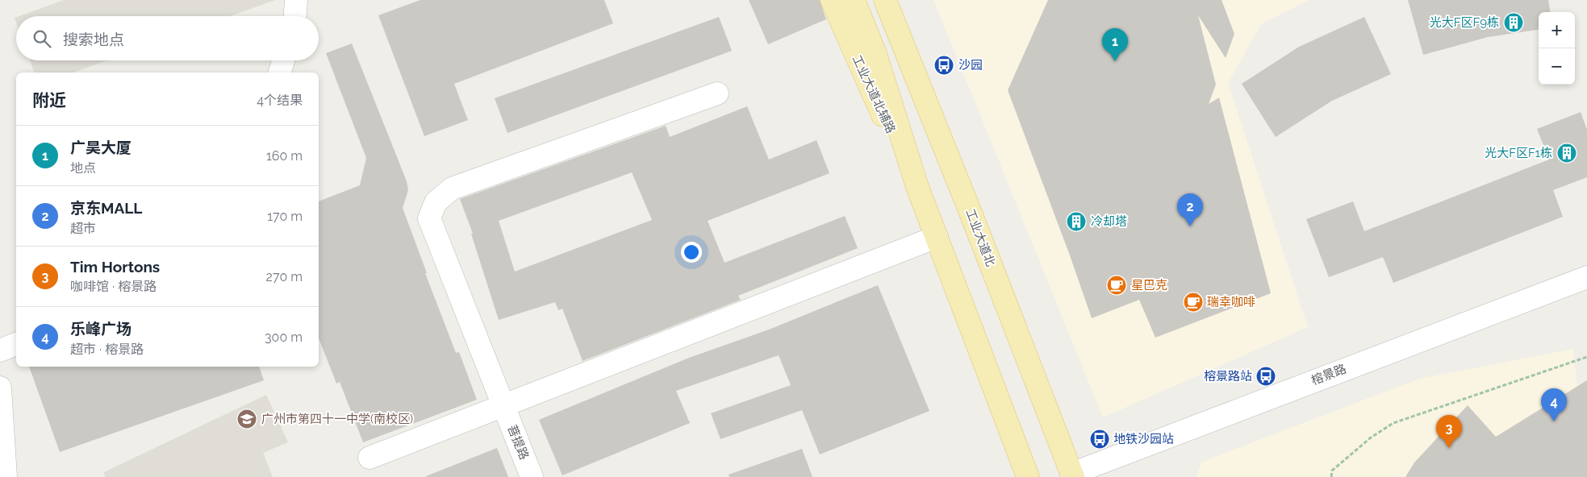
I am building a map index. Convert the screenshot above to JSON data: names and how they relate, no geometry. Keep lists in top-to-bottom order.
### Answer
{
  "streets": {
    "main road": ["工业大道北辅路", "工业大道北"],
    "street": ["榕景路", "菩提路"]
  },
  "crossings": [
    ["工业大道北", "榕景路"]
  ],
  "places": {
    "building": ["光大F区F9栋", "光大F区F1栋", "冷却塔"],
    "bus stop": ["沙园", "榕景路站", "地铁沙园站"],
    "cafe": ["星巴克", "瑞幸咖啡"],
    "school or university": ["广州市第四十一中学(南校区)"]
  },
  "page": {
    "map_buttons": ["+", "−"],
    "search": "搜索地点",
    "pins": [
      "1",
      "2",
      "4",
      "3"
    ],
    "heading": ["附近", "4个结果"],
    "list": [
      {
        "mark": "1",
        "name": "广昊大厦",
        "note": "地点",
        "value": "160 m"
      },
      {
        "mark": "2",
        "name": "京东MALL",
        "note": "超市",
        "value": "170 m"
      },
      {
        "mark": "3",
        "name": "Tim Hortons",
        "note": "咖啡馆 · 榕景路",
        "value": "270 m"
      },
      {
        "mark": "4",
        "name": "乐峰广场",
        "note": "超市 · 榕景路",
        "value": "300 m"
      }
    ]
  }
}
